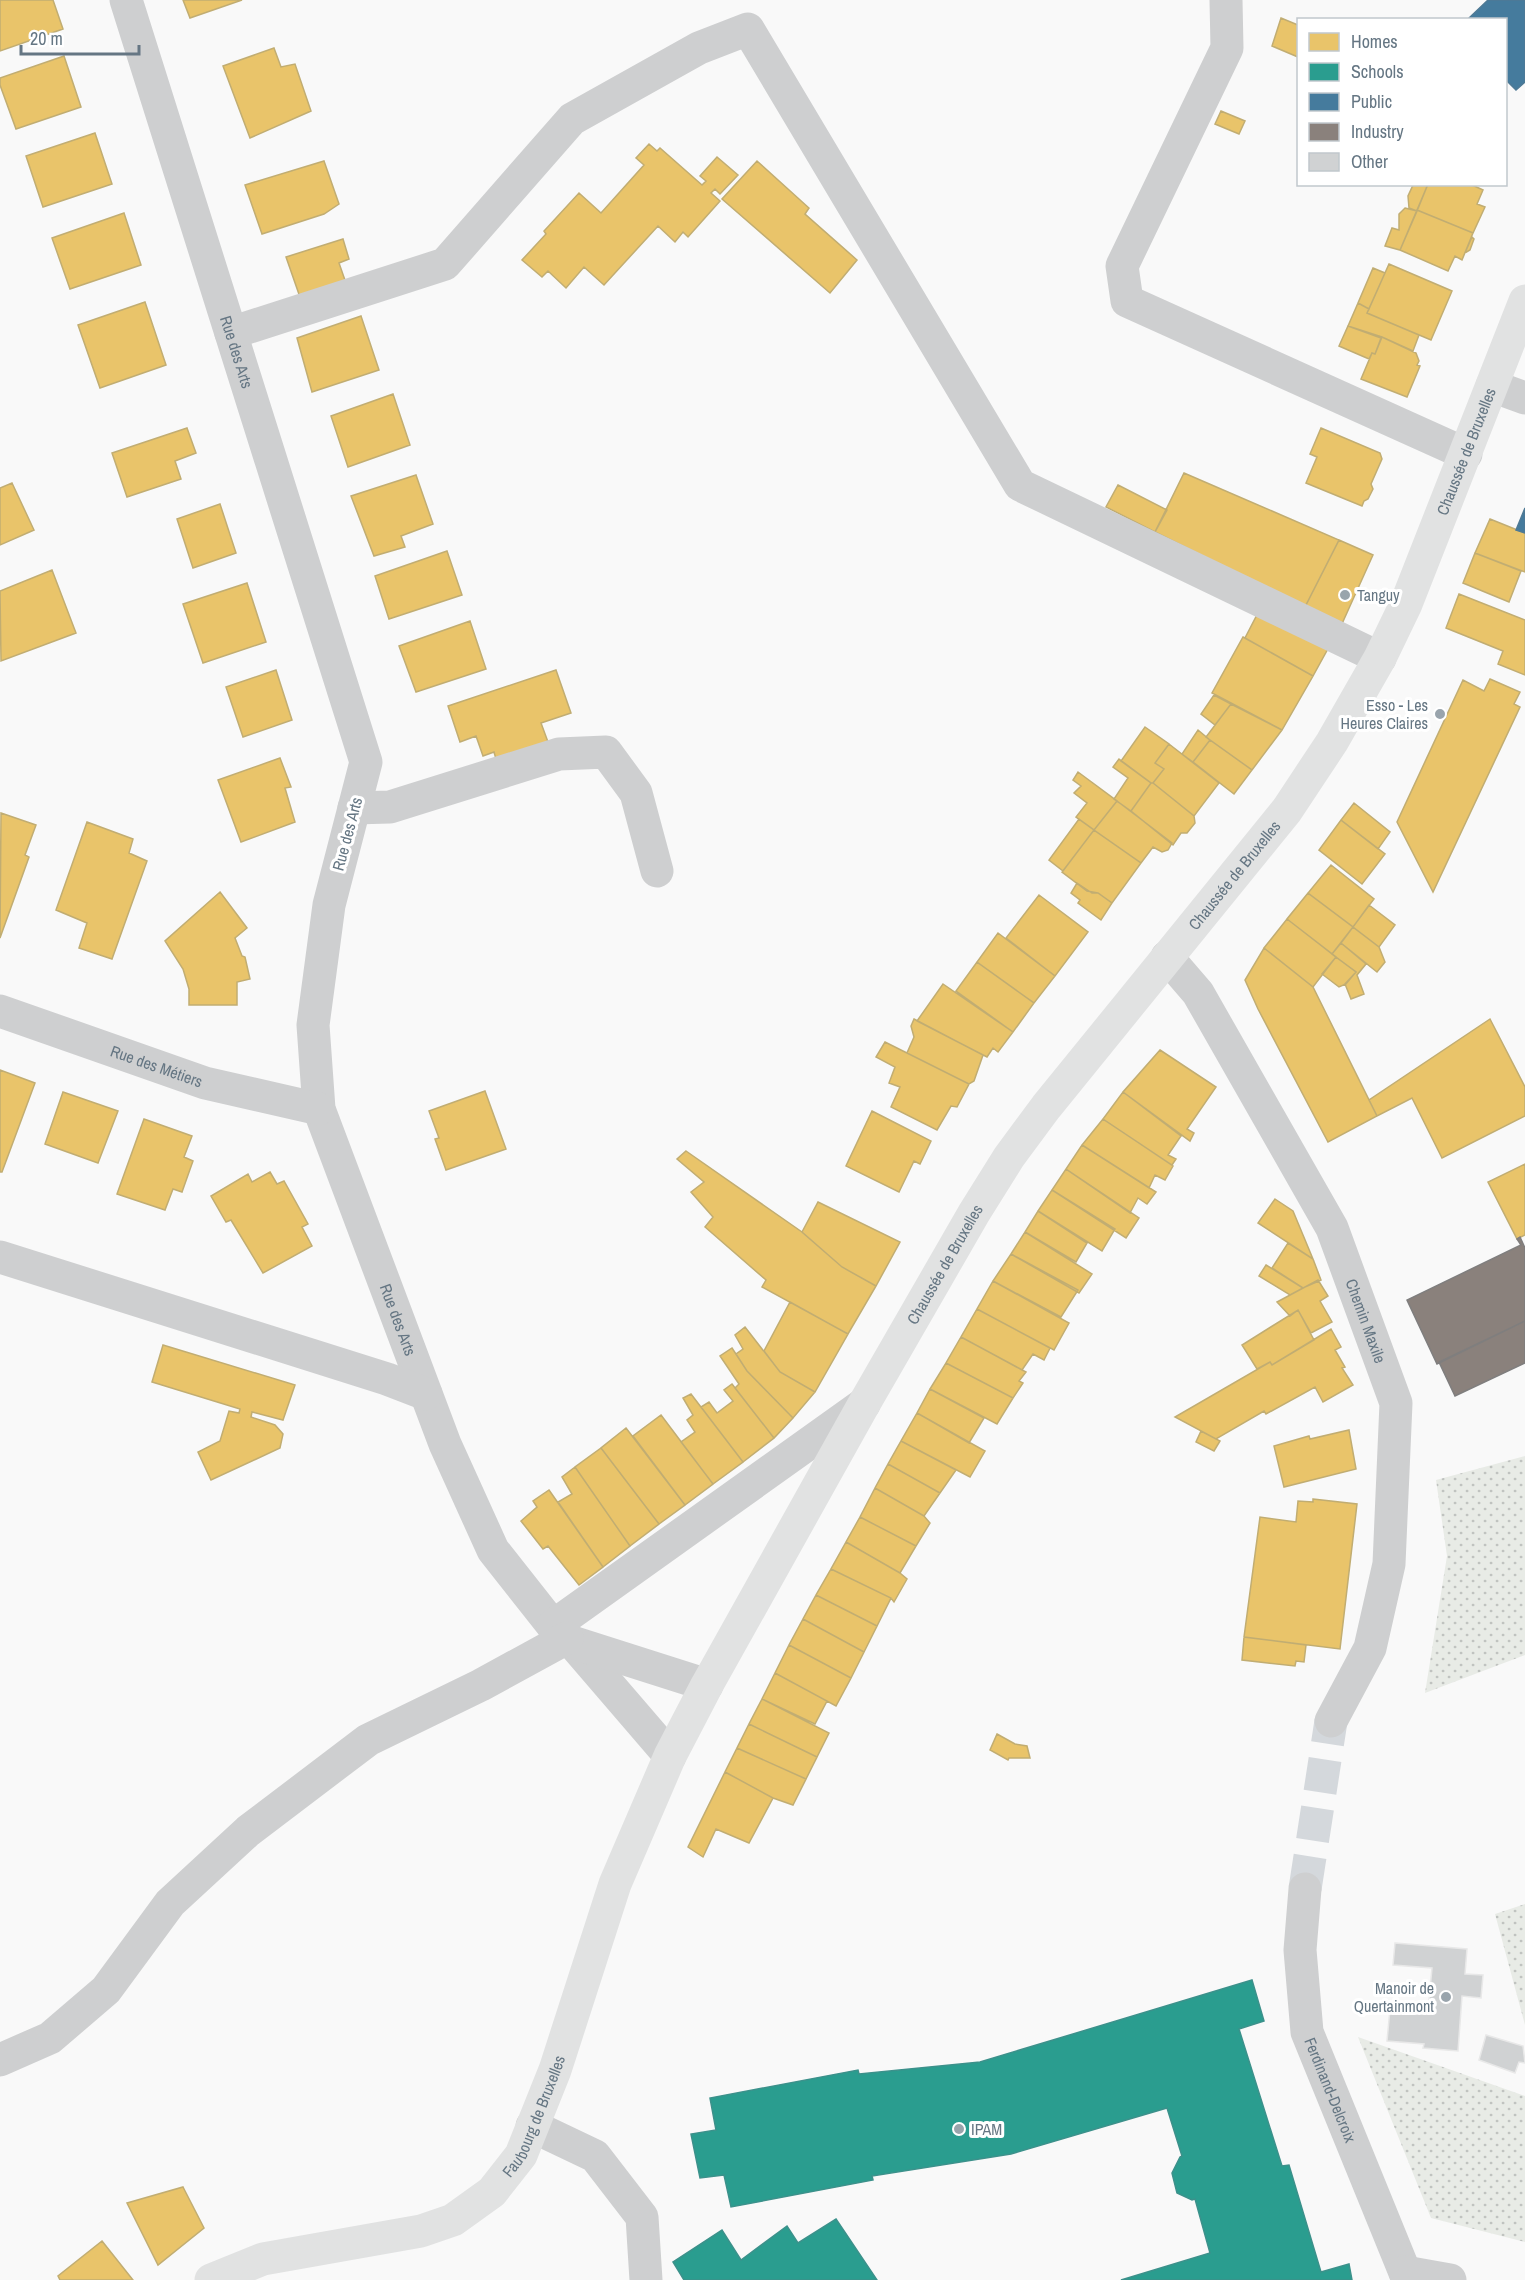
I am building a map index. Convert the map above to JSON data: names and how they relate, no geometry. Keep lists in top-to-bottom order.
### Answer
{
  "streets": {
    "main road": ["Chaussée de Bruxelles", "Faubourg de Bruxelles"],
    "street": [
      "Rue des Arts",
      "Rue des Métiers",
      "Chemin Maxile",
      "Ferdinand-Delcroix"
    ]
  },
  "crossings": [
    ["Rue des Arts", "Chaussée de Bruxelles"],
    ["Rue des Arts", "Rue des Métiers"],
    ["Rue des Arts", "Faubourg de Bruxelles"],
    ["Chaussée de Bruxelles", "Chemin Maxile"],
    ["Chaussée de Bruxelles", "Faubourg de Bruxelles"]
  ],
  "places": [
    "Tanguy",
    "Esso - Les Heures Claires",
    "Manoir de Quertainmont",
    "IPAM"
  ],
  "legend": [
    "Homes",
    "Schools",
    "Public",
    "Industry",
    "Other"
  ],
  "scale_bar": "20 m"
}
